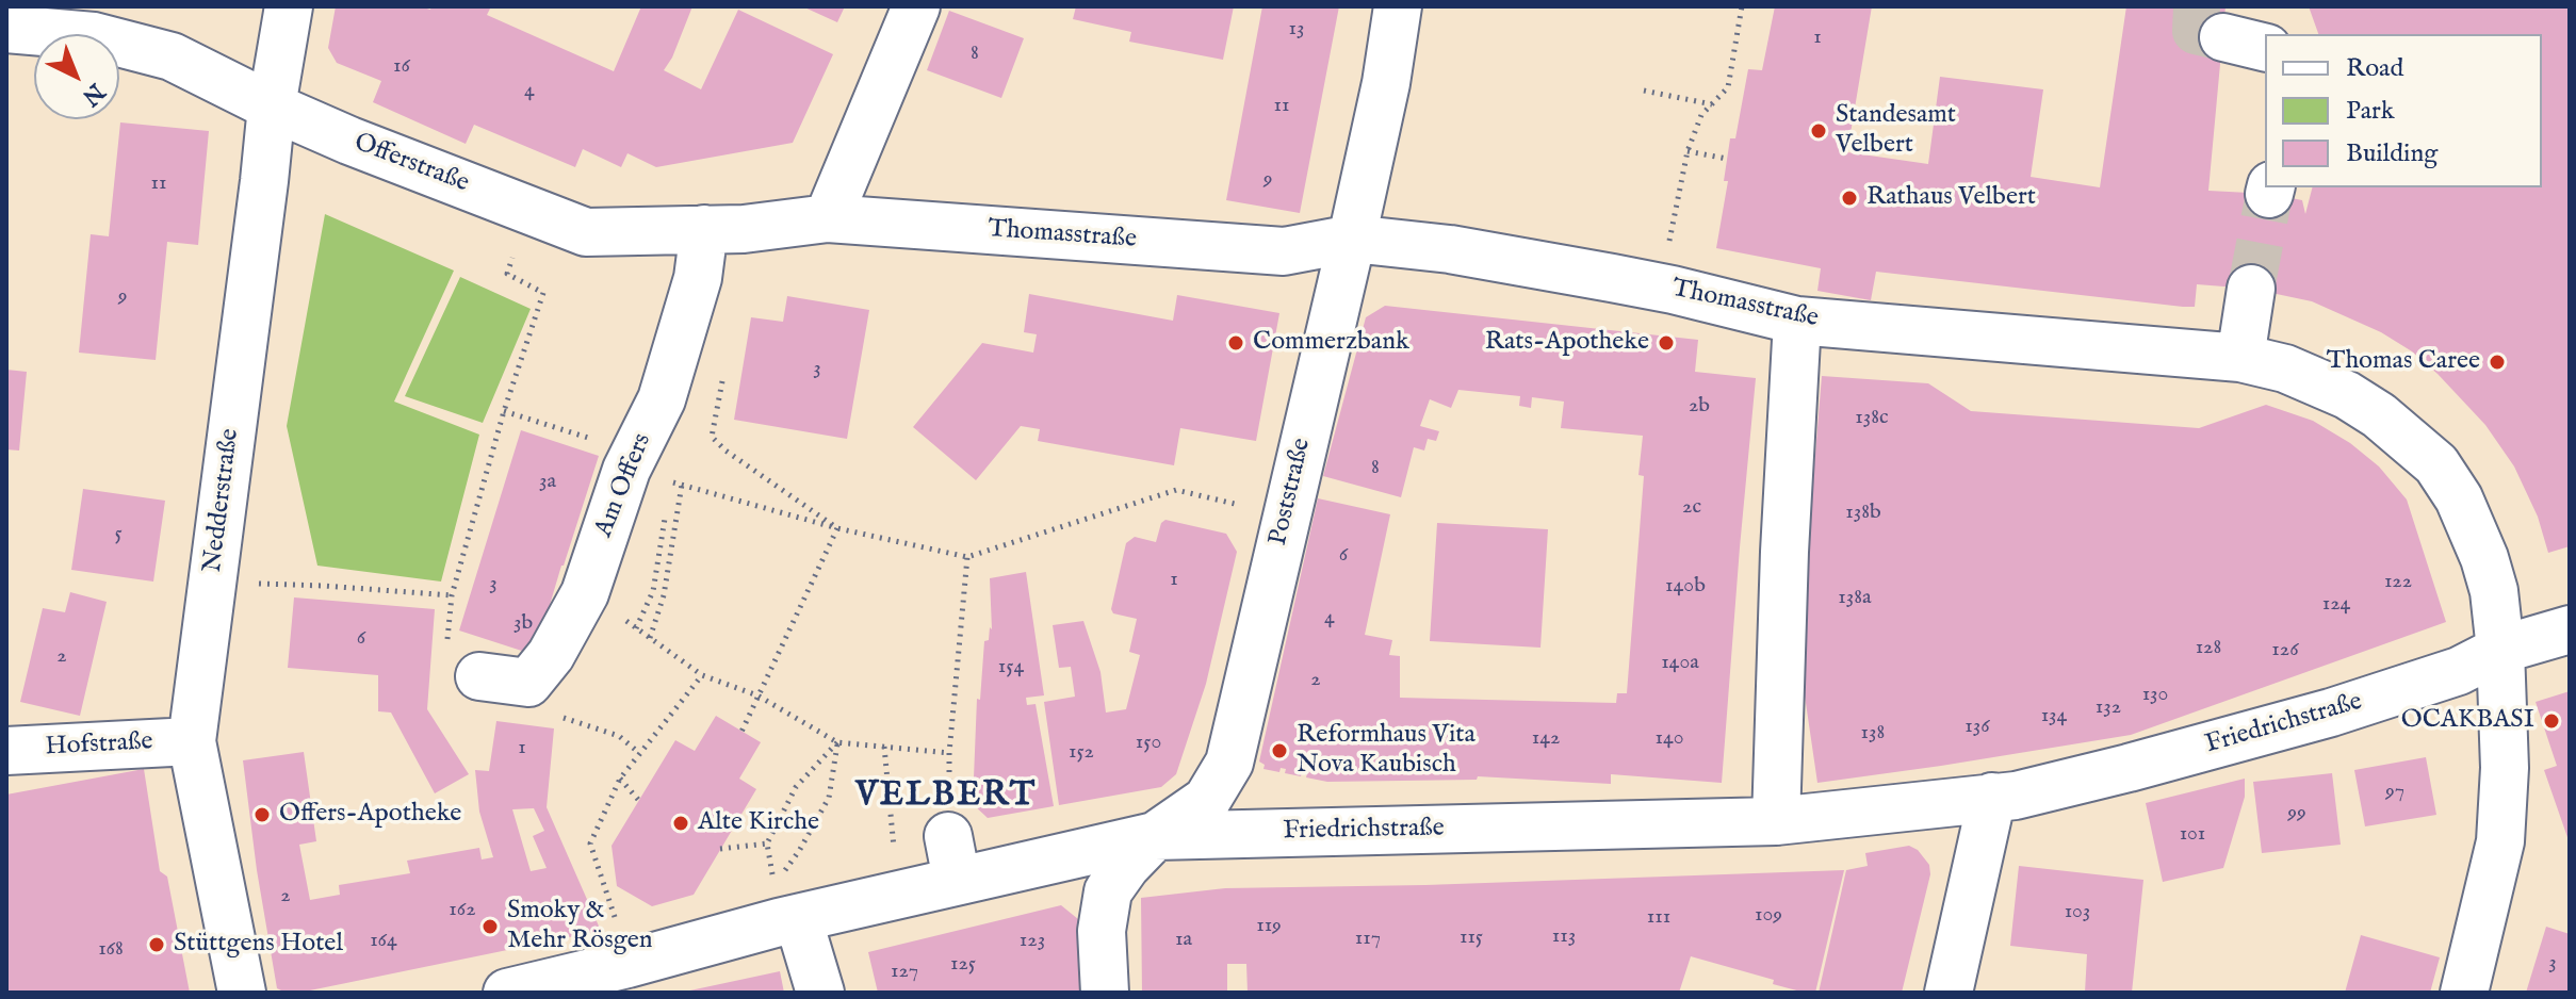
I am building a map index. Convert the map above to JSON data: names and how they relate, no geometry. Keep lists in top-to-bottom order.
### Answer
{
  "streets": {
    "street": [
      "Offerstraße",
      "Thomasstraße",
      "Am Offers",
      "Poststraße",
      "Nedderstraße",
      "Friedrichstraße",
      "Hofstraße"
    ]
  },
  "crossings": [
    ["Offerstraße", "Thomasstraße"],
    ["Offerstraße", "Am Offers"],
    ["Offerstraße", "Nedderstraße"],
    ["Thomasstraße", "Poststraße"],
    ["Thomasstraße", "Friedrichstraße"],
    ["Poststraße", "Friedrichstraße"],
    ["Nedderstraße", "Hofstraße"]
  ],
  "districts": ["VELBERT"],
  "places": [
    "Standesamt Velbert",
    "Rathaus Velbert",
    "Commerzbank",
    "Rats-Apotheke",
    "Thomas Caree",
    "OCAKBASI",
    "Reformhaus Vita Nova Kaubisch",
    "Offers-Apotheke",
    "Alte Kirche",
    "Smoky & Mehr Rösgen",
    "Stüttgens Hotel"
  ],
  "house_numbers": [
    "13",
    "1",
    "8",
    "16",
    "4",
    "11",
    "9",
    "11",
    "9",
    "3",
    "2b",
    "138c",
    "8",
    "3a",
    "2c",
    "138b",
    "5",
    "6",
    "1",
    "122",
    "3",
    "140b",
    "138a",
    "124",
    "4",
    "3b",
    "6",
    "128",
    "126",
    "2",
    "140a",
    "154",
    "2",
    "130",
    "132",
    "134",
    "136",
    "138",
    "142",
    "140",
    "150",
    "1",
    "152",
    "97",
    "99",
    "101",
    "2",
    "162",
    "103",
    "109",
    "111",
    "119",
    "113",
    "115",
    "117",
    "1a",
    "164",
    "123",
    "168",
    "3",
    "125",
    "127"
  ],
  "legend": ["Road", "Park", "Building"],
  "north": "bottom right"
}
